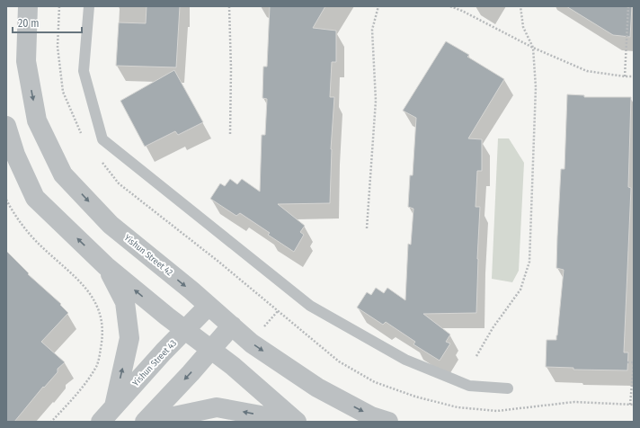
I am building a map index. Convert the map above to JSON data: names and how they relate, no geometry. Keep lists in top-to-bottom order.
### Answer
{
  "streets": {
    "street": ["Yishun Street 42", "Yishun Street 43"]
  },
  "crossings": [
    ["Yishun Street 42", "Yishun Street 43"]
  ],
  "scale_bar": "20 m"
}
